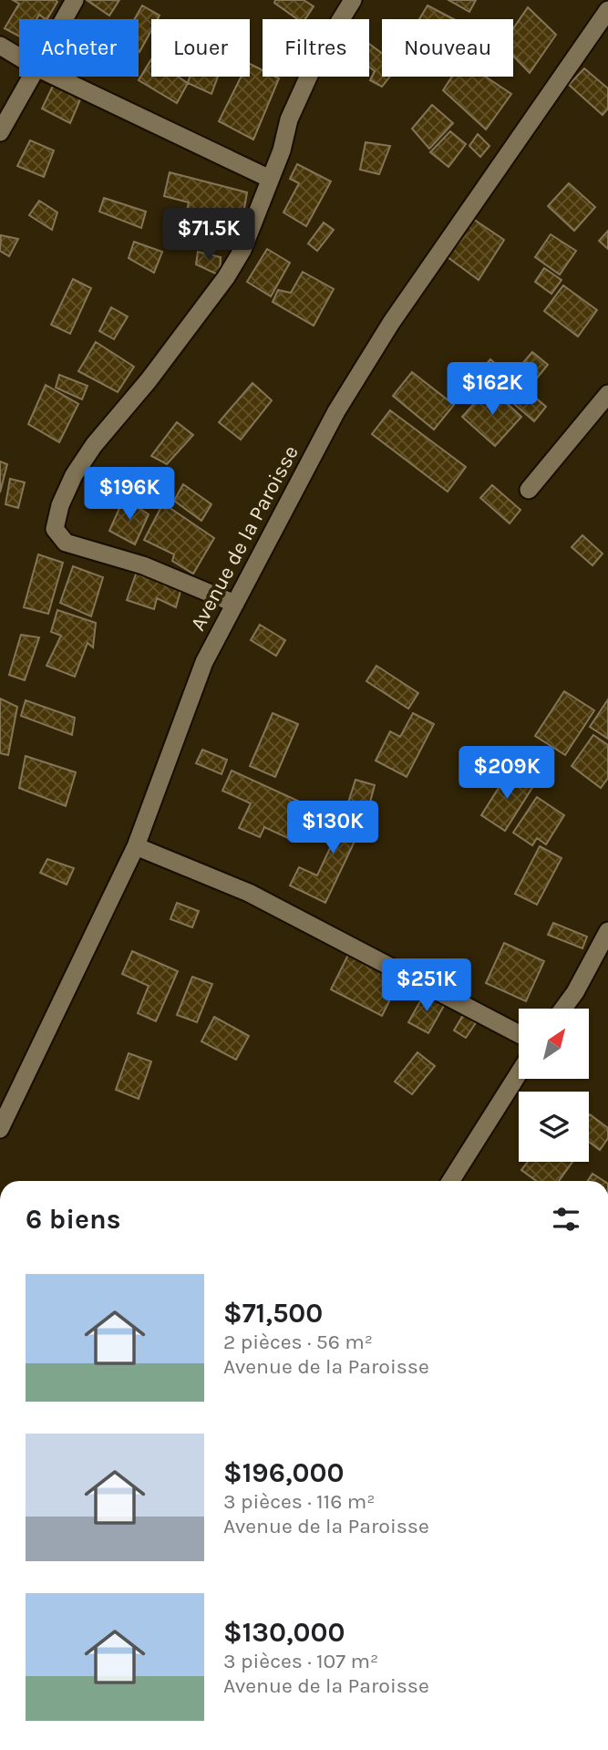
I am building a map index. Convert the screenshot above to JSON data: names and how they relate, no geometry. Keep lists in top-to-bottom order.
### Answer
{
  "streets": {
    "street": ["Avenue de la Paroisse"]
  },
  "north": "top right",
  "page": {
    "chip": [
      "Acheter",
      "Louer",
      "Filtres",
      "Nouveau"
    ],
    "price": [
      "$71.5K",
      "$162K",
      "$196K",
      "$209K",
      "$130K",
      "$251K"
    ],
    "heading": "6 biens",
    "list": [
      {
        "name": "$71,500",
        "note": "2 pièces · 56 m² · Avenue de la Paroisse"
      },
      {
        "name": "$196,000",
        "note": "3 pièces · 116 m² · Avenue de la Paroisse"
      },
      {
        "name": "$130,000",
        "note": "3 pièces · 107 m² · Avenue de la Paroisse"
      }
    ]
  }
}
